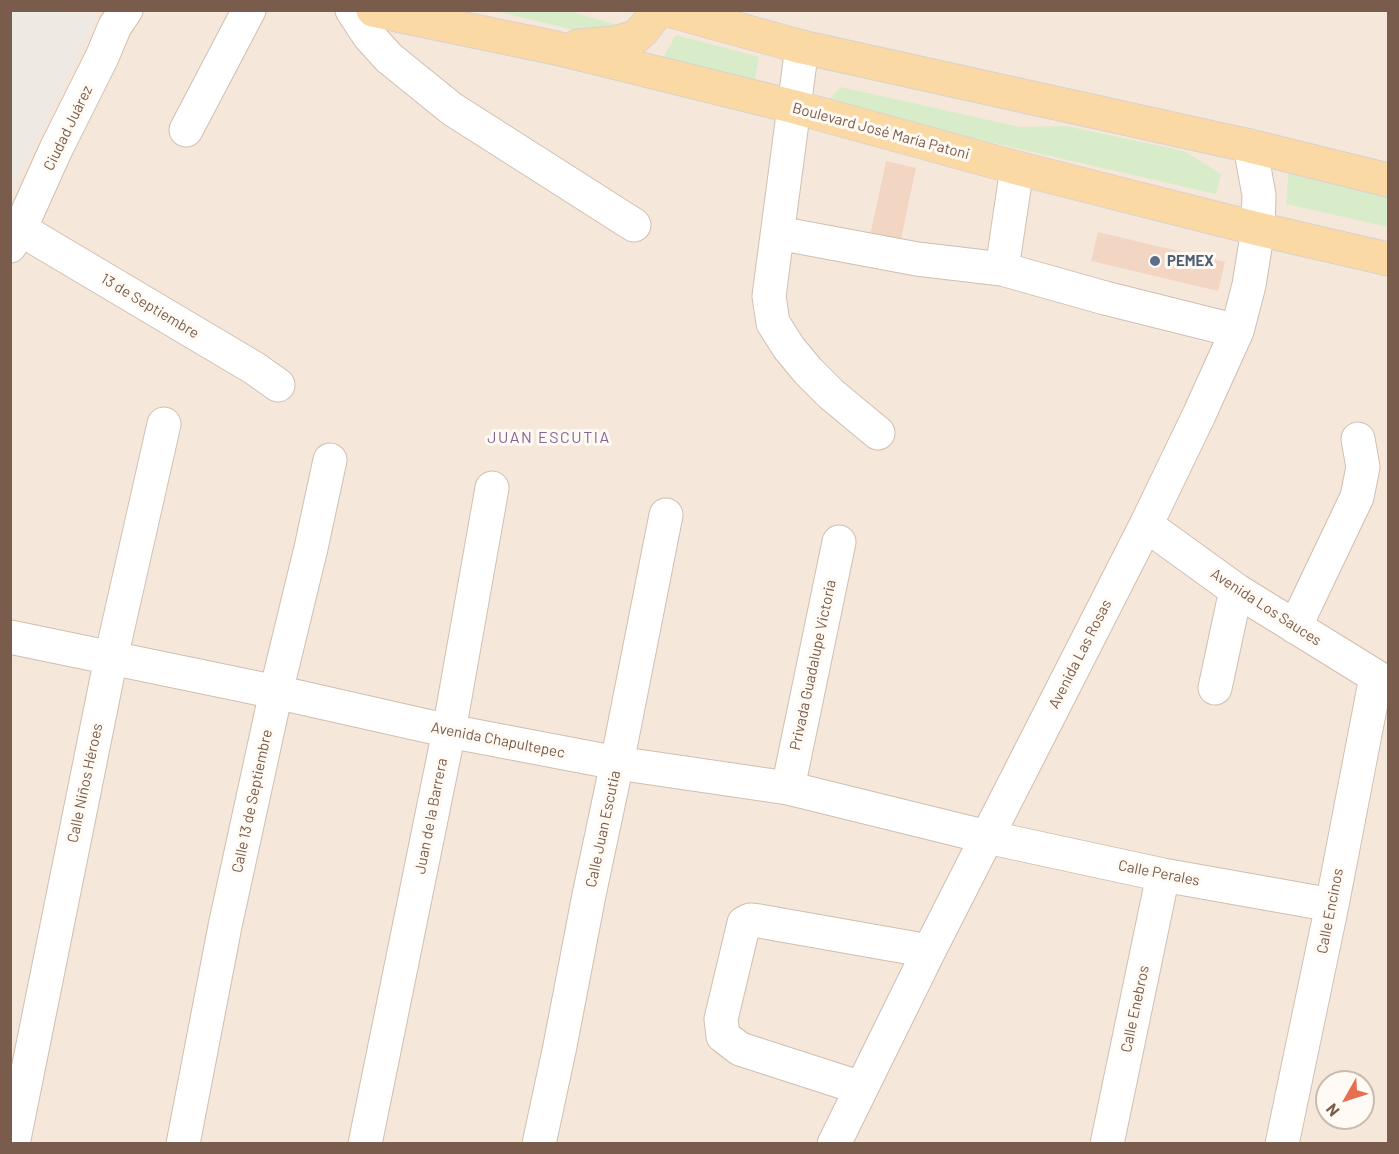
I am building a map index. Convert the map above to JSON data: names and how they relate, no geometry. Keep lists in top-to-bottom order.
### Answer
{
  "streets": {
    "main road": ["Boulevard José María Patoni"],
    "street": [
      "Ciudad Juárez",
      "13 de Septiembre",
      "Avenida Los Sauces",
      "Avenida Las Rosas",
      "Privada Guadalupe Victoria",
      "Avenida Chapultepec",
      "Calle Niños Héroes",
      "Calle 13 de Septiembre",
      "Juan de la Barrera",
      "Calle Juan Escutia",
      "Calle Perales",
      "Calle Encinos",
      "Calle Enebros"
    ]
  },
  "crossings": [
    ["Ciudad Juárez", "13 de Septiembre"],
    ["Boulevard José María Patoni", "Avenida Las Rosas"],
    ["Avenida Los Sauces", "Avenida Las Rosas"],
    ["Avenida Los Sauces", "Calle Encinos"],
    ["Avenida Las Rosas", "Avenida Chapultepec"],
    ["Avenida Las Rosas", "Calle Perales"],
    ["Privada Guadalupe Victoria", "Avenida Chapultepec"],
    ["Avenida Chapultepec", "Calle Niños Héroes"],
    ["Avenida Chapultepec", "Calle 13 de Septiembre"],
    ["Avenida Chapultepec", "Juan de la Barrera"],
    ["Avenida Chapultepec", "Calle Juan Escutia"],
    ["Avenida Chapultepec", "Calle Perales"],
    ["Calle Perales", "Calle Encinos"],
    ["Calle Perales", "Calle Enebros"]
  ],
  "districts": ["JUAN ESCUTIA"],
  "places": ["PEMEX"],
  "north": "bottom left"
}
